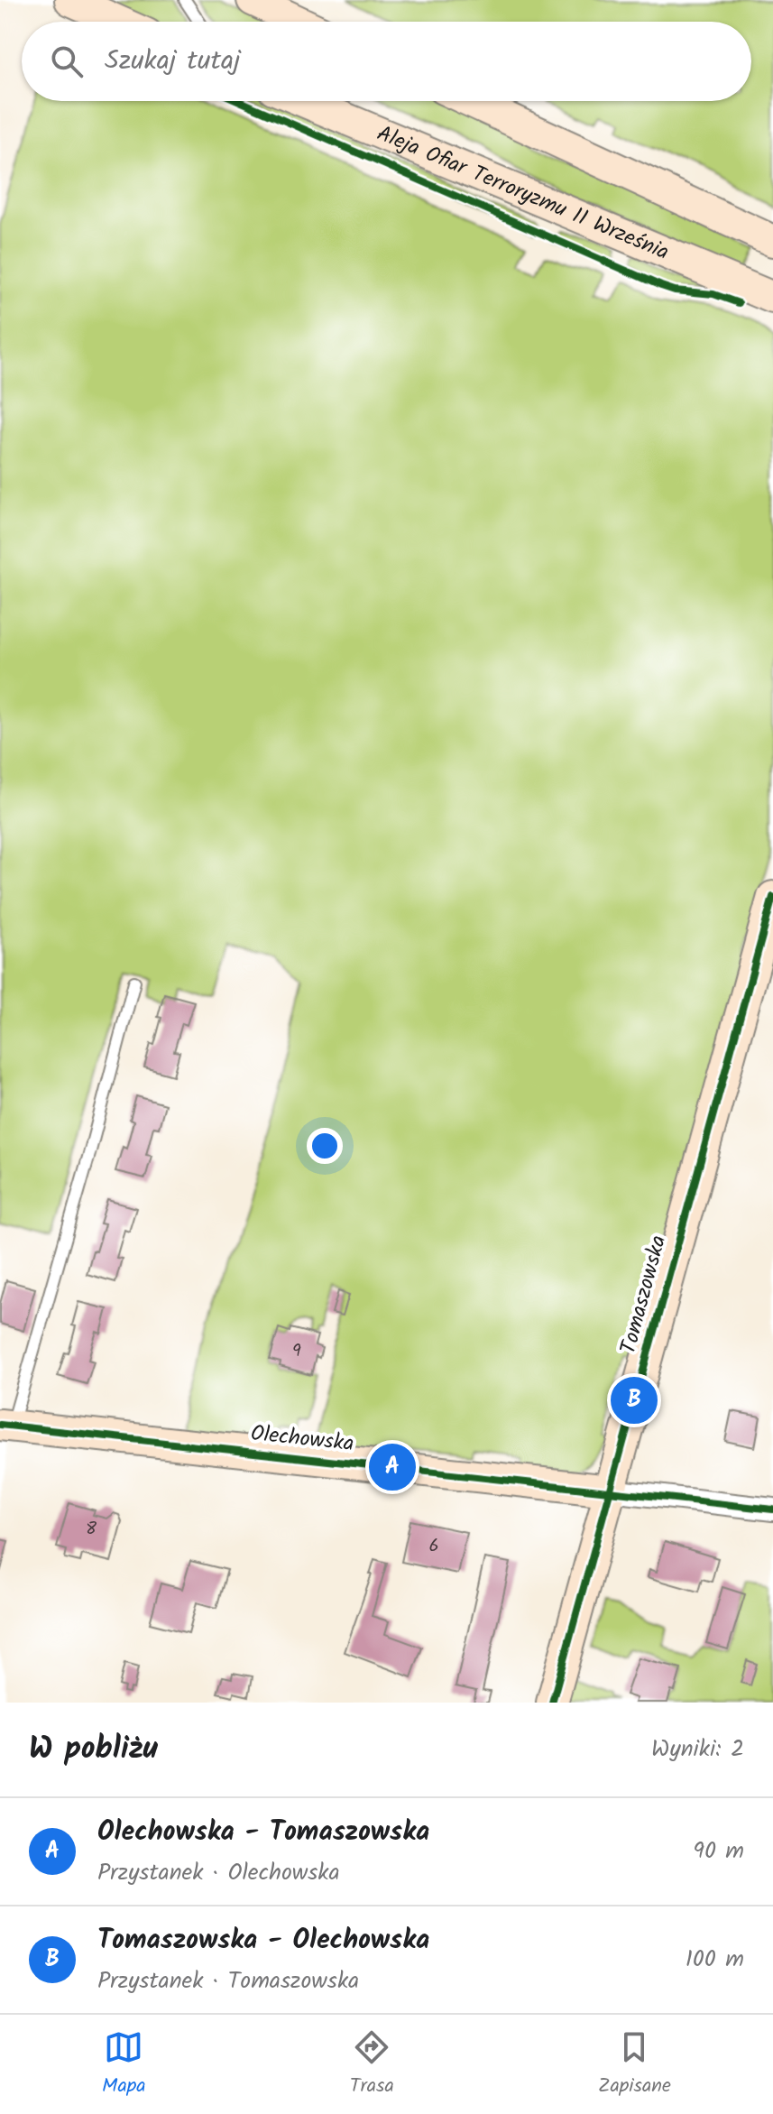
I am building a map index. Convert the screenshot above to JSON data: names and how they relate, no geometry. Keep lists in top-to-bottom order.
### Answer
{
  "streets": {
    "street": ["Aleja Ofiar Terroryzmu 11 Września", "Tomaszowska", "Olechowska"]
  },
  "crossings": [
    ["Tomaszowska", "Olechowska"]
  ],
  "house_numbers": ["9", "8", "6"],
  "page": {
    "search": "Szukaj tutaj",
    "pins": ["B", "A"],
    "heading": ["W pobliżu", "Wyniki: 2"],
    "list": [
      {
        "mark": "A",
        "name": "Olechowska - Tomaszowska",
        "note": "Przystanek · Olechowska",
        "value": "90 m"
      },
      {
        "mark": "B",
        "name": "Tomaszowska - Olechowska",
        "note": "Przystanek · Tomaszowska",
        "value": "100 m"
      }
    ],
    "nav": ["Mapa", "Trasa", "Zapisane"]
  }
}
